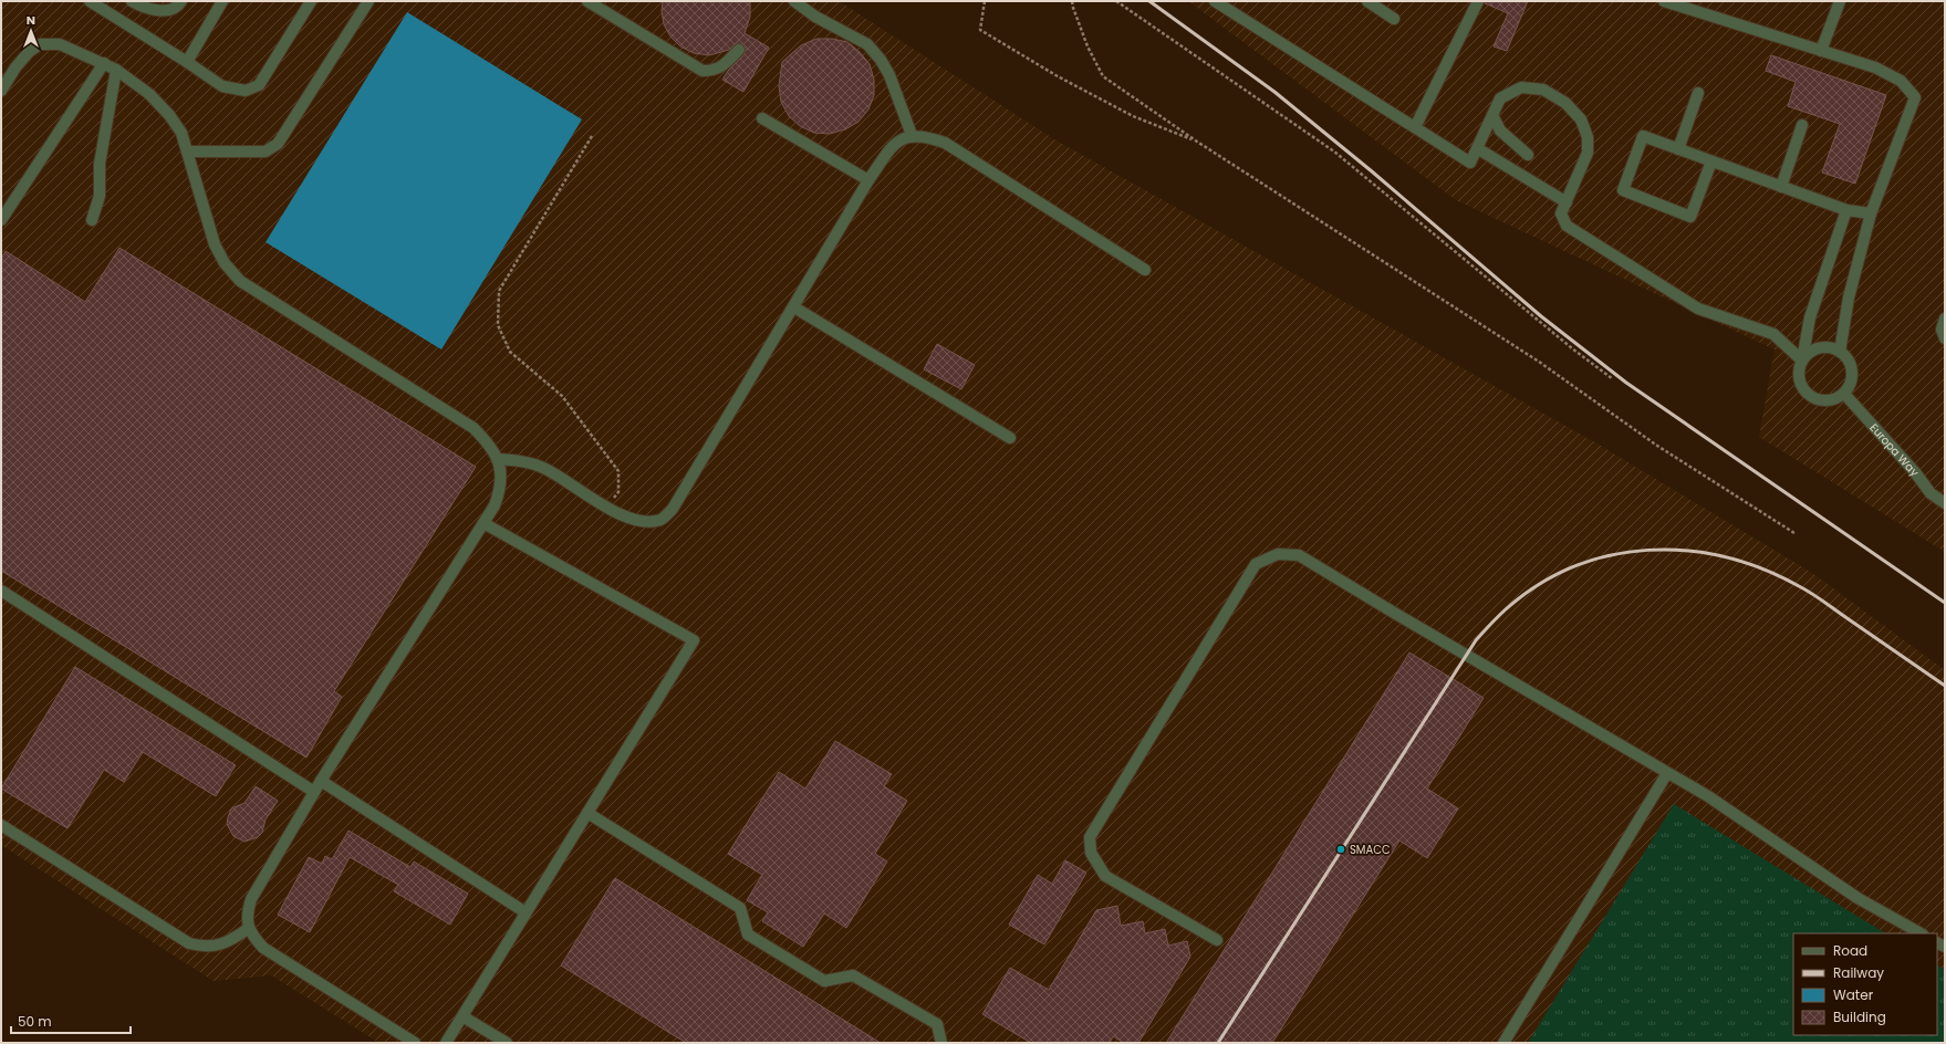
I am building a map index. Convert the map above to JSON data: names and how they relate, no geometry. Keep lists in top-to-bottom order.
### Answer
{
  "streets": {
    "lane": ["Europa Way"]
  },
  "places": ["SMACC"],
  "legend": [
    "Road",
    "Railway",
    "Water",
    "Building"
  ],
  "scale_bar": "50 m",
  "north": "top"
}
